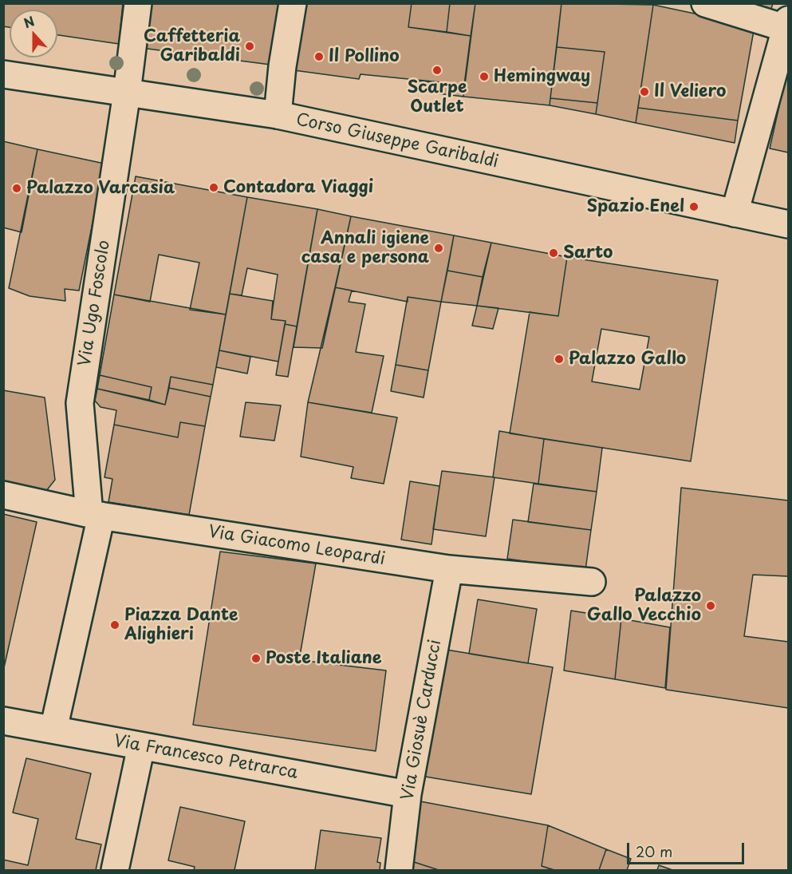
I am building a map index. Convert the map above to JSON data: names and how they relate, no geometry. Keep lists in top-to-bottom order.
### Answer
{
  "streets": {
    "street": [
      "Corso Giuseppe Garibaldi",
      "Via Ugo Foscolo",
      "Via Giacomo Leopardi",
      "Via Giosuè Carducci",
      "Via Francesco Petrarca"
    ]
  },
  "crossings": [
    ["Corso Giuseppe Garibaldi", "Via Ugo Foscolo"],
    ["Via Ugo Foscolo", "Via Giacomo Leopardi"],
    ["Via Giacomo Leopardi", "Via Giosuè Carducci"],
    ["Via Giosuè Carducci", "Via Francesco Petrarca"]
  ],
  "places": [
    "Caffetteria Garibaldi",
    "Il Pollino",
    "Scarpe Outlet",
    "Hemingway",
    "Il Veliero",
    "Contadora Viaggi",
    "Palazzo Varcasia",
    "Spazio Enel",
    "Annali igiene casa e persona",
    "Sarto",
    "Palazzo Gallo",
    "Palazzo Gallo Vecchio",
    "Piazza Dante Alighieri",
    "Poste Italiane"
  ],
  "scale_bar": "20 m",
  "north": "top"
}
